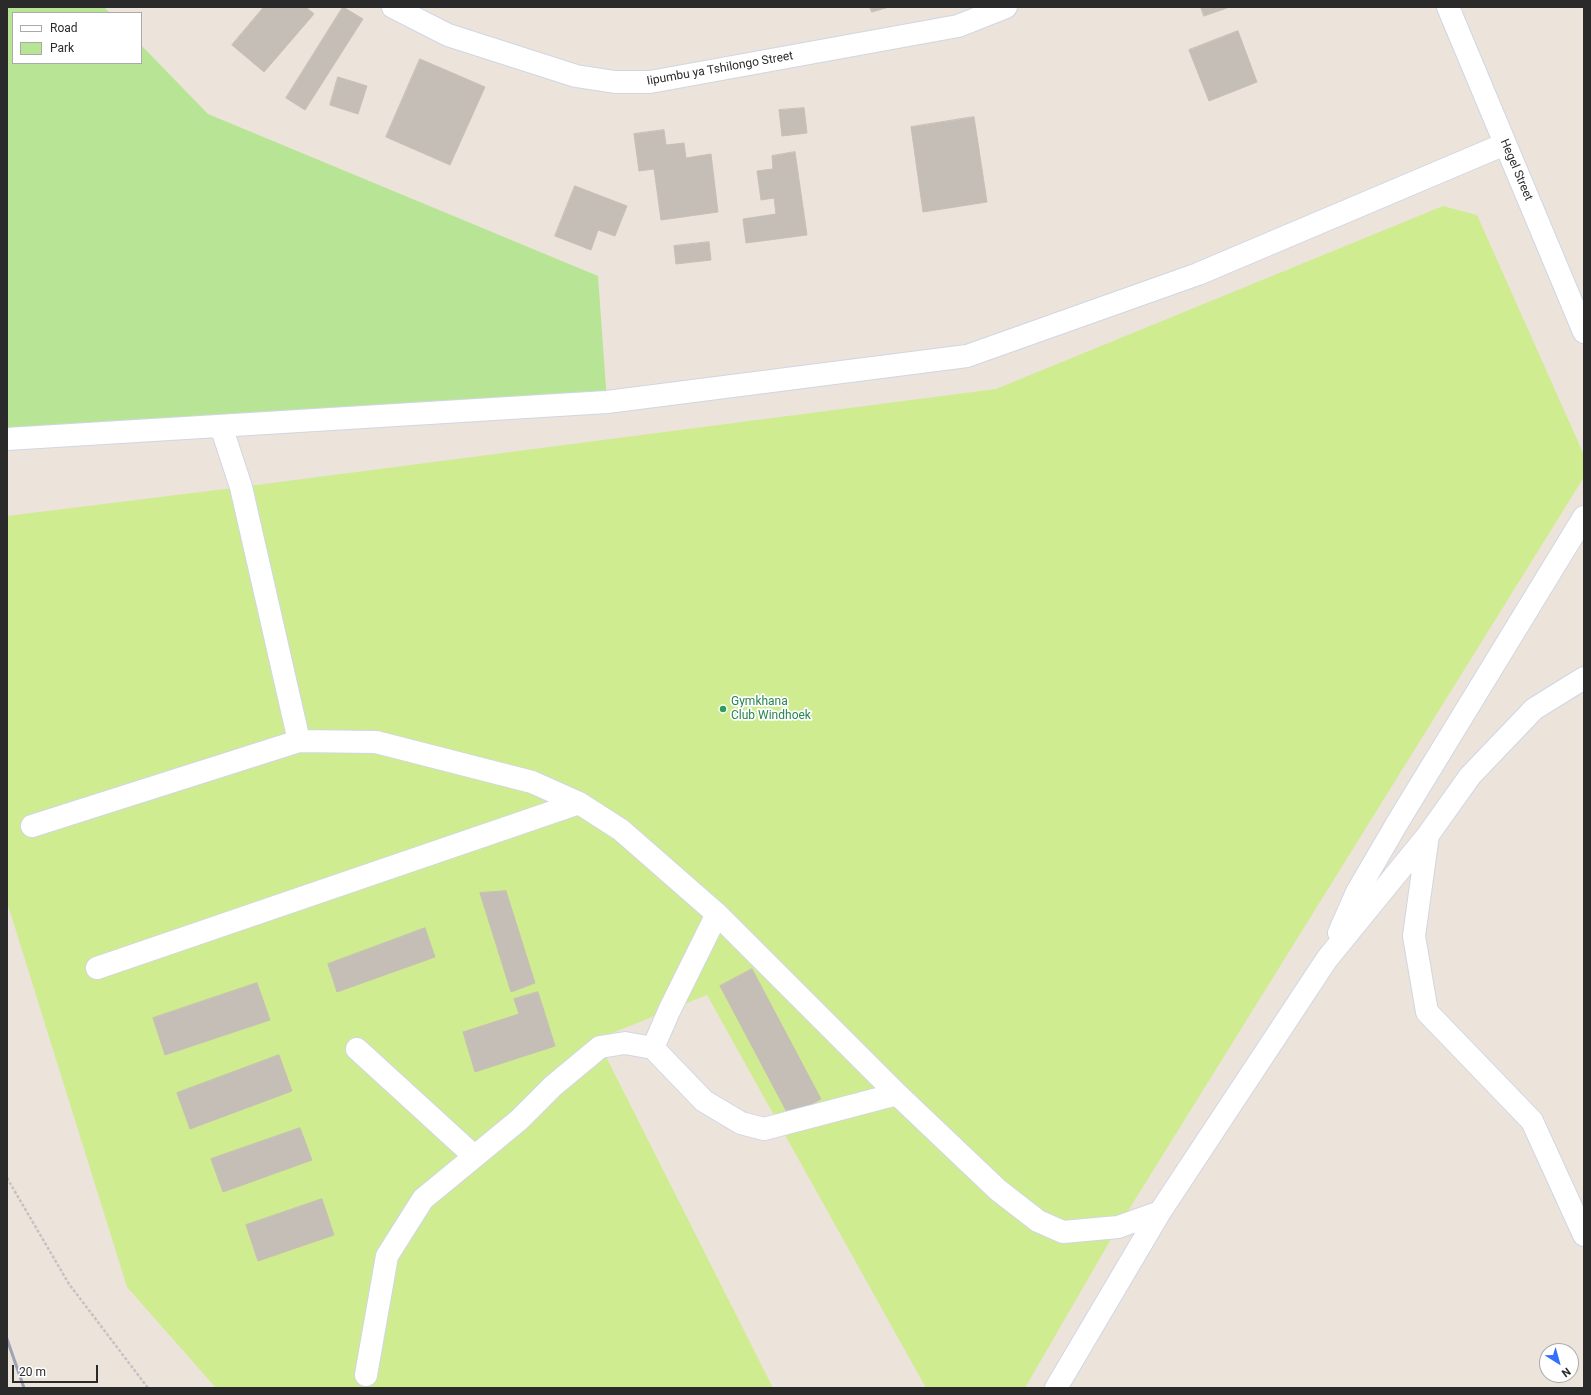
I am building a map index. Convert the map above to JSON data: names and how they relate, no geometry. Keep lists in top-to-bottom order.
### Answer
{
  "streets": {
    "street": ["Iipumbu ya Tshilongo Street", "Hegel Street"]
  },
  "places": ["Gymkhana Club Windhoek"],
  "legend": ["Road", "Park"],
  "scale_bar": "20 m",
  "north": "bottom right"
}
